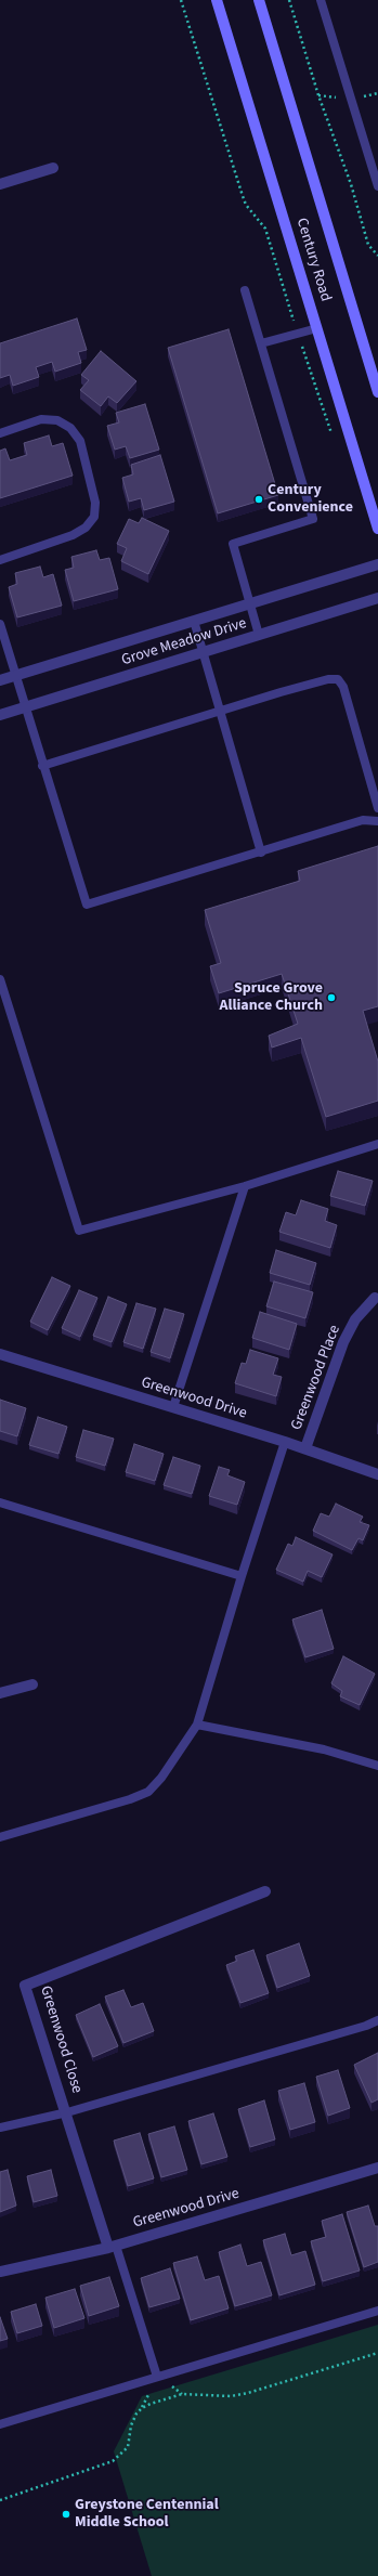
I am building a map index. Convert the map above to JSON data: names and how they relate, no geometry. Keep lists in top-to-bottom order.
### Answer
{
  "streets": {
    "main road": ["Century Road"],
    "street": [
      "Grove Meadow Drive",
      "Greenwood Place",
      "Greenwood Drive",
      "Greenwood Close"
    ]
  },
  "crossings": [
    ["Greenwood Place", "Greenwood Drive"],
    ["Greenwood Drive", "Greenwood Close"]
  ],
  "places": ["Century Convenience", "Spruce Grove Alliance Church", "Greystone Centennial Middle School"]
}
